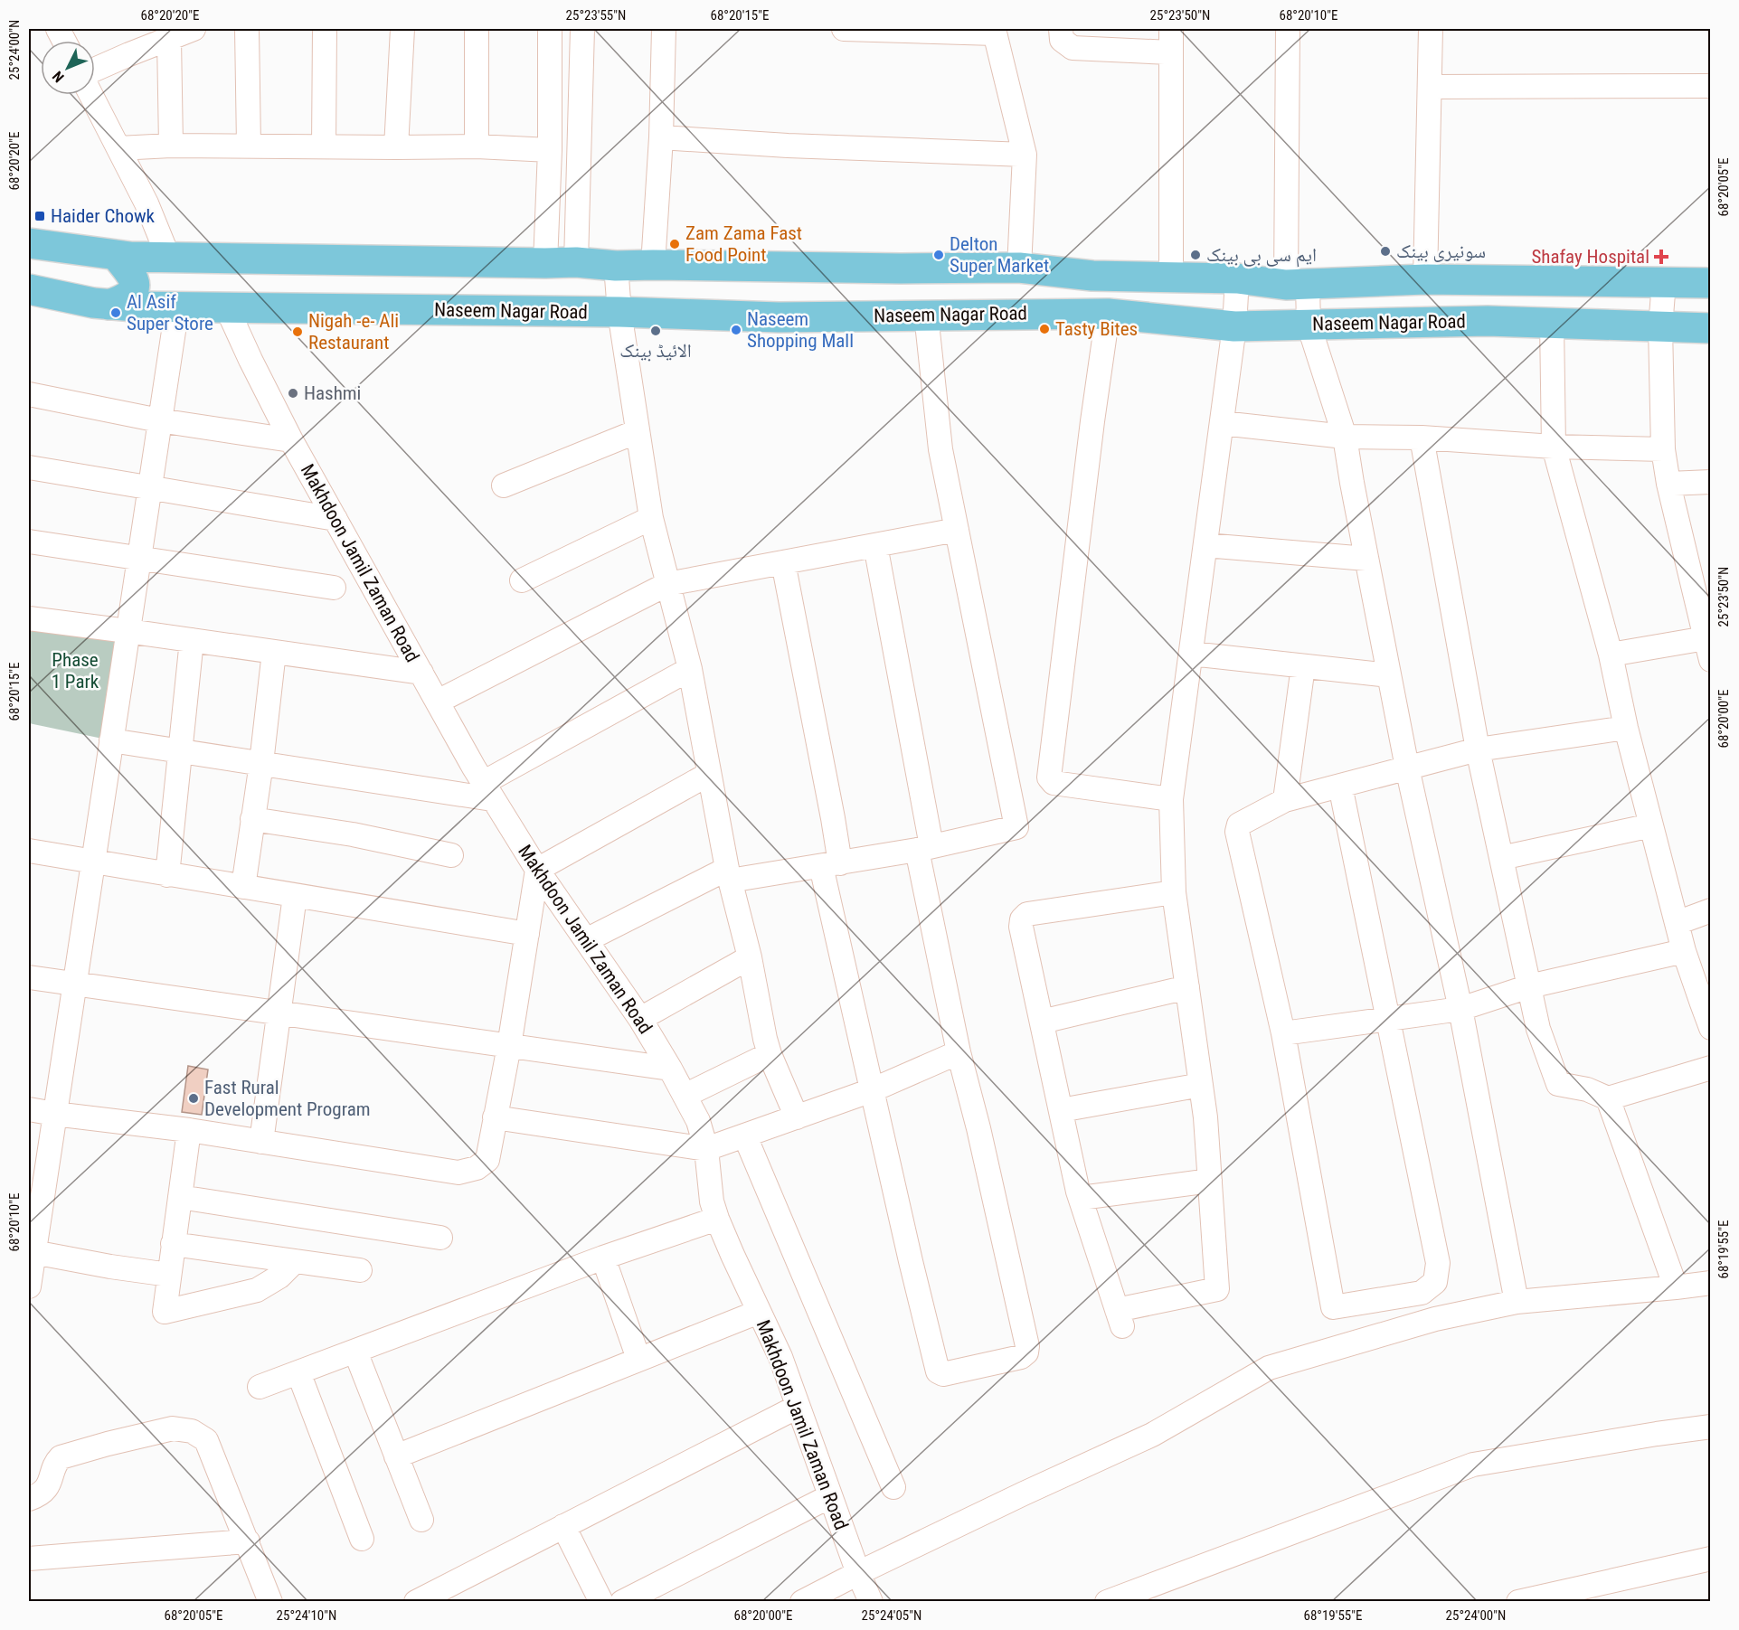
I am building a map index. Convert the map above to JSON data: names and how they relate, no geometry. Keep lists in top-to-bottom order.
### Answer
{
  "streets": {
    "main road": ["Naseem Nagar Road"],
    "street": ["Makhdoon Jamil Zaman Road"]
  },
  "crossings": [
    ["Naseem Nagar Road", "Makhdoon Jamil Zaman Road"]
  ],
  "parks": ["Phase 1 Park"],
  "places": {
    "transit": ["Haider Chowk"],
    "other": [
      "Zam Zama Fast Food Point",
      "سونیری بینک",
      "Delton Super Market",
      "ایم سی بی بینک",
      "Al Asif Super Store",
      "Tasty Bites",
      "Naseem Shopping Mall",
      "الائیڈ بینک",
      "Nigah -e- Ali Restaurant",
      "Hashmi",
      "Fast Rural Development Program"
    ],
    "health": ["Shafay Hospital"]
  },
  "north": "bottom left",
  "coordinates": [
    "68°20'20\"E",
    "25°23'55\"N",
    "68°20'15\"E",
    "25°23'50\"N",
    "68°20'10\"E",
    "25°24'00\"N",
    "68°20'05\"E",
    "68°20'00\"E",
    "68°19'55\"E",
    "25°24'10\"N",
    "25°24'05\"N"
  ]
}
